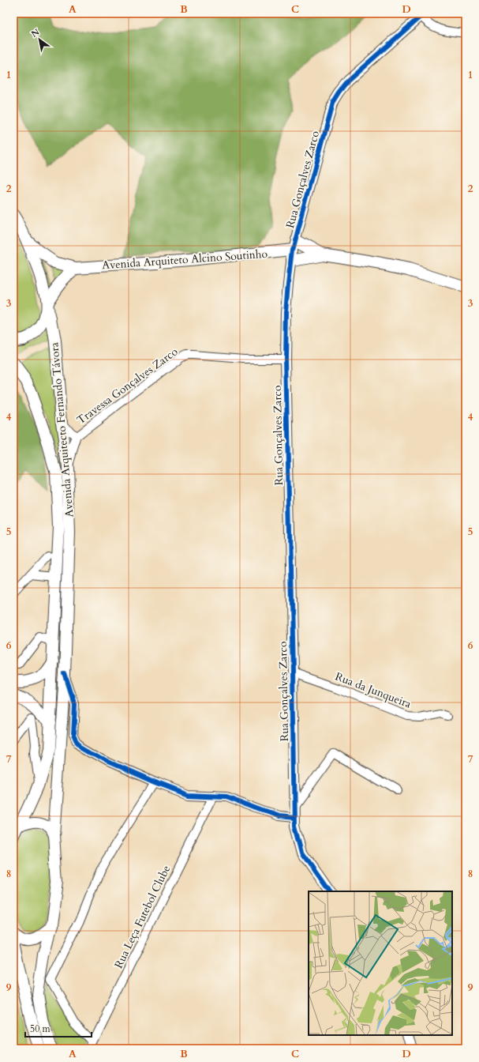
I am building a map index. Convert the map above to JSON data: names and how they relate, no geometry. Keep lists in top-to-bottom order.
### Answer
{
  "streets": {
    "main road": ["Avenida Arquiteto Alcino Soutinho", "Avenida Arquitecto Fernando Távora"],
    "street": [
      "Rua Gonçalves Zarco",
      "Travessa Gonçalves Zarco",
      "Rua da Junqueira",
      "Rua Leça Futebol Clube"
    ]
  },
  "crossings": [
    ["Rua Gonçalves Zarco", "Avenida Arquiteto Alcino Soutinho"],
    ["Rua Gonçalves Zarco", "Travessa Gonçalves Zarco"],
    ["Rua Gonçalves Zarco", "Rua da Junqueira"],
    ["Avenida Arquiteto Alcino Soutinho", "Avenida Arquitecto Fernando Távora"],
    ["Travessa Gonçalves Zarco", "Avenida Arquitecto Fernando Távora"]
  ],
  "scale_bar": "50 m",
  "north": "top left",
  "grid": {
    "columns": [
      "A",
      "B",
      "C",
      "D"
    ],
    "rows": [
      "1",
      "2",
      "3",
      "4",
      "5",
      "6",
      "7",
      "8",
      "9"
    ]
  }
}
